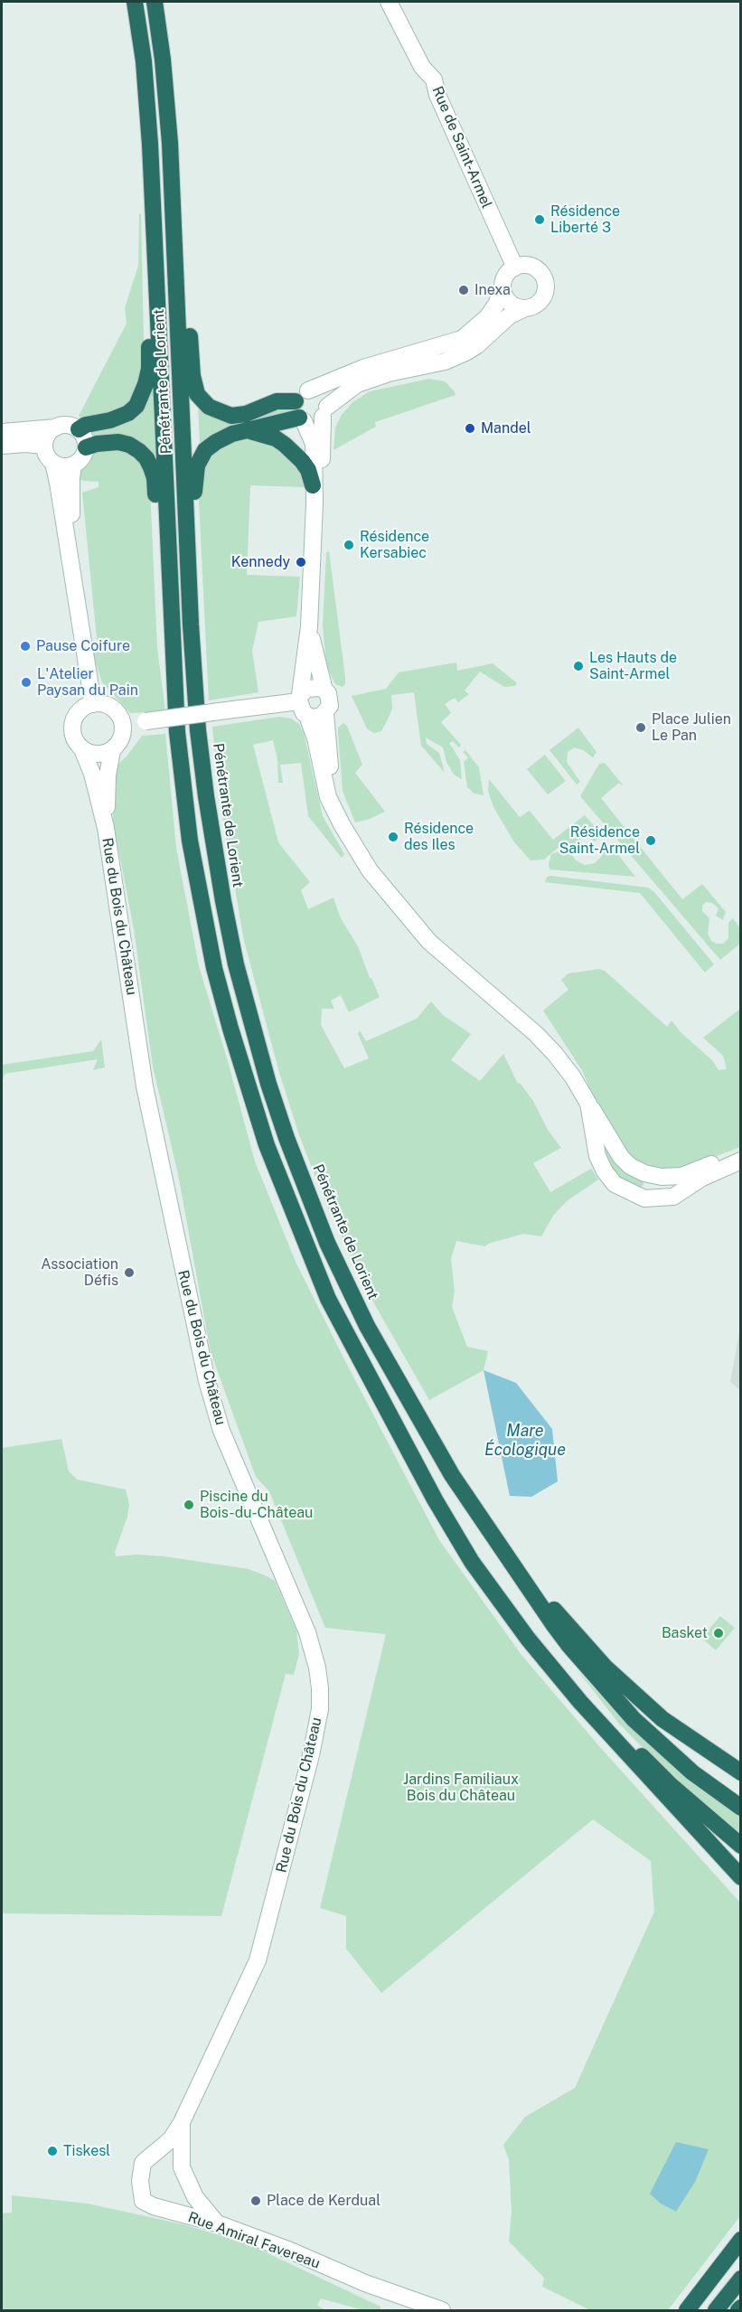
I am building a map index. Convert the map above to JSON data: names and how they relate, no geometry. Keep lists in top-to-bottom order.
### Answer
{
  "streets": {
    "highway": ["Pénétrante de Lorient"],
    "street": ["Rue de Saint-Armel", "Rue du Bois du Château", "Rue Amiral Favereau"]
  },
  "crossings": [
    ["Rue du Bois du Château", "Rue Amiral Favereau"]
  ],
  "water": ["Mare Écologique"],
  "parks": ["Jardins Familiaux Bois du Château"],
  "places": [
    "Résidence Liberté 3",
    "Inexa",
    "Mandel",
    "Résidence Kersabiec",
    "Kennedy",
    "Pause Coifure",
    "Les Hauts de Saint-Armel",
    "L'Atelier Paysan du Pain",
    "Place Julien Le Pan",
    "Résidence des Iles",
    "Résidence Saint-Armel",
    "Association Défis",
    "Piscine du Bois-du-Château",
    "Basket",
    "Tiskesl",
    "Place de Kerdual"
  ]
}
